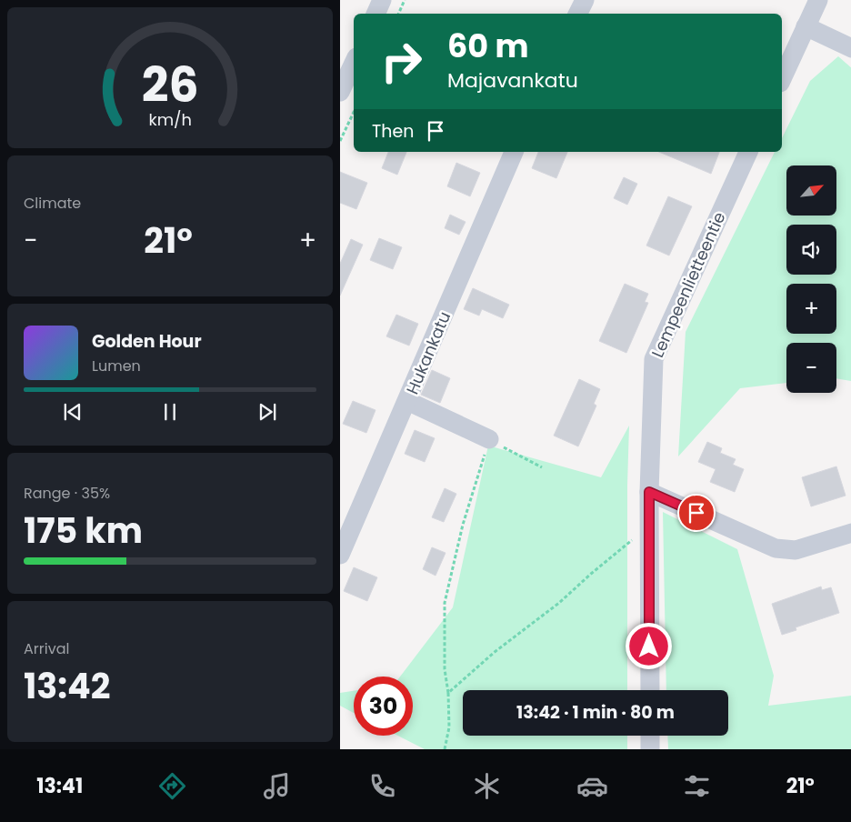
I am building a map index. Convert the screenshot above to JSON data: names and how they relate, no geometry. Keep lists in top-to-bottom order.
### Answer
{
  "streets": {
    "street": ["Lempeenlietteentie", "Hukankatu"]
  },
  "north": "top right",
  "page": {
    "turn": ["60 m", "Majavankatu"],
    "then": "Then",
    "tile": [
      "Climate",
      ["Range · 35%", "175 km"],
      ["Arrival", "13:42"]
    ],
    "map_buttons": ["+", "−"],
    "heat": ["−", "21°", "+"],
    "song": ["Golden Hour", "Lumen"],
    "limit": "30",
    "trip": "13:42 · 1 min · 80 m",
    "tabs": ["13:41", "21°"],
    "gauge": ["26", "km/h"]
  }
}
